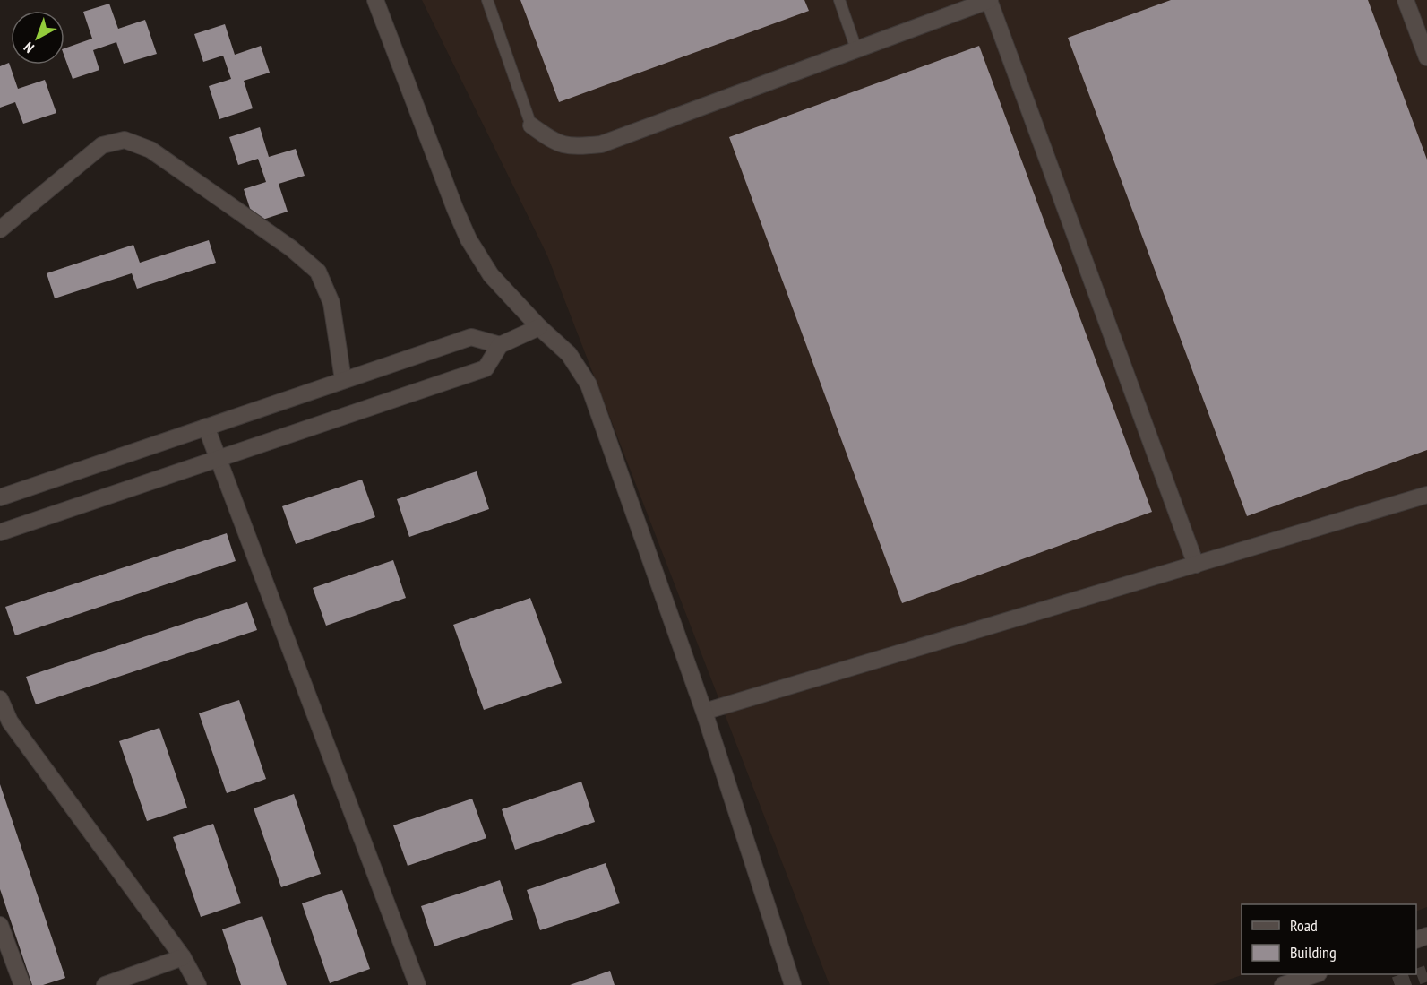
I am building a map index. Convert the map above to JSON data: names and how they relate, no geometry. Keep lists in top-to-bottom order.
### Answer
{
  "legend": ["Road", "Building"],
  "north": "bottom left"
}
